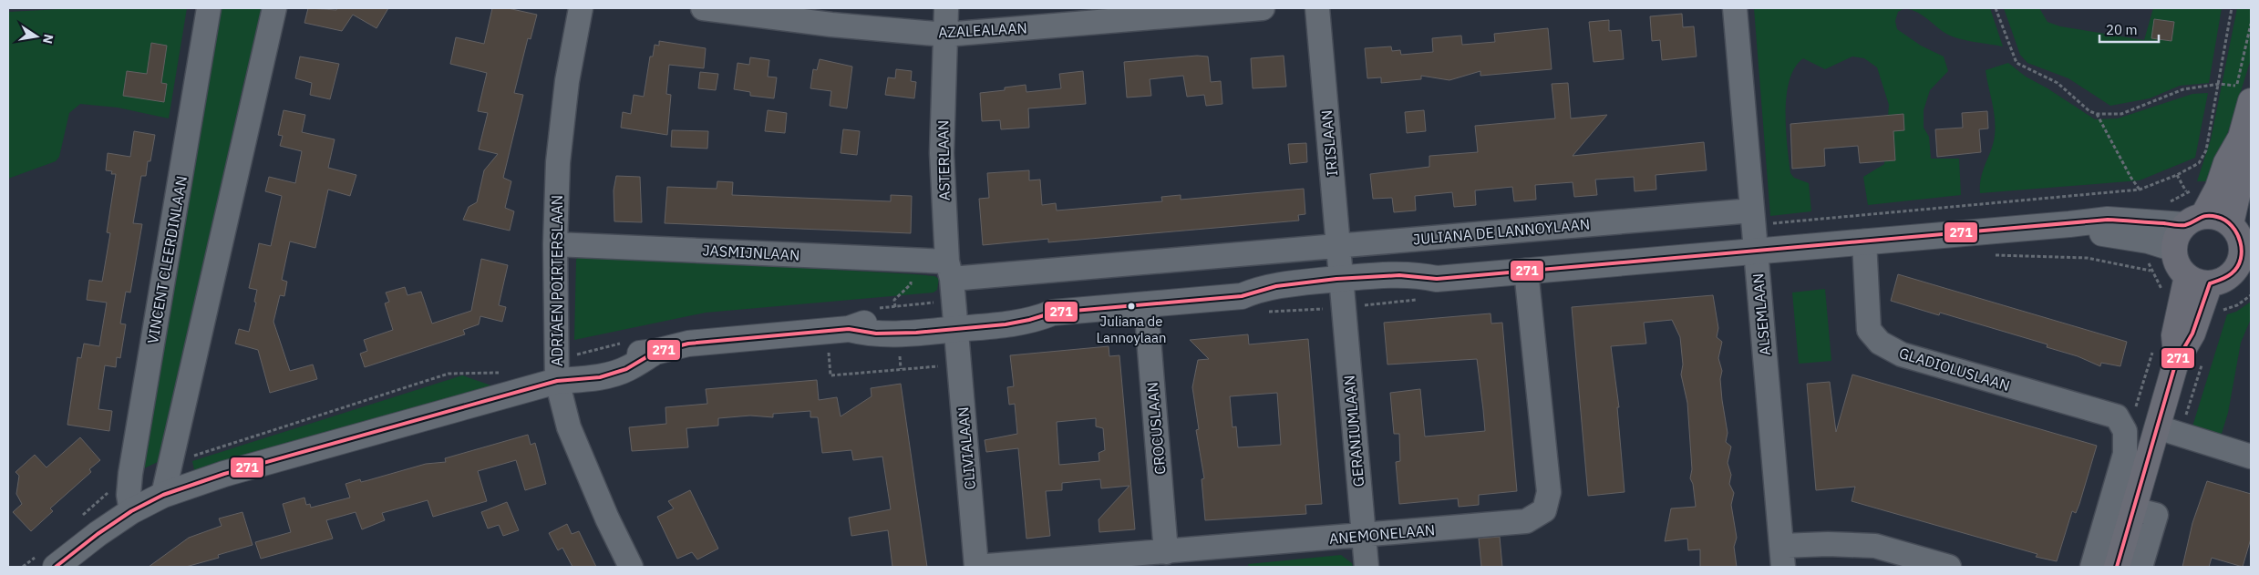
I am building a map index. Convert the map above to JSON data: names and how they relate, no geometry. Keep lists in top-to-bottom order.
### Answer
{
  "streets": {
    "street": [
      "AZALEALAAN",
      "IRISLAAN",
      "ASTERLAAN",
      "JULIANA DE LANNOYLAAN",
      "JASMIJNLAAN",
      "VINCENT CLEERDINLAAN",
      "ADRIAEN POIRTERSLAAN",
      "ALSEMLAAN",
      "GLADIOLUSLAAN",
      "CROCUSLAAN",
      "GERANIUMLAAN",
      "CLIVIALAAN",
      "ANEMONELAAN"
    ]
  },
  "crossings": [
    ["AZALEALAAN", "ASTERLAAN"],
    ["IRISLAAN", "JULIANA DE LANNOYLAAN"],
    ["IRISLAAN", "GERANIUMLAAN"],
    ["ASTERLAAN", "JULIANA DE LANNOYLAAN"],
    ["ASTERLAAN", "JASMIJNLAAN"],
    ["ASTERLAAN", "CLIVIALAAN"],
    ["JULIANA DE LANNOYLAAN", "JASMIJNLAAN"],
    ["JULIANA DE LANNOYLAAN", "ALSEMLAAN"],
    ["JASMIJNLAAN", "ADRIAEN POIRTERSLAAN"],
    ["CROCUSLAAN", "ANEMONELAAN"],
    ["GERANIUMLAAN", "ANEMONELAAN"],
    ["CLIVIALAAN", "ANEMONELAAN"]
  ],
  "places": ["Juliana de Lannoylaan"],
  "lines": ["transit line 271"],
  "scale_bar": "20 m",
  "north": "right"
}
